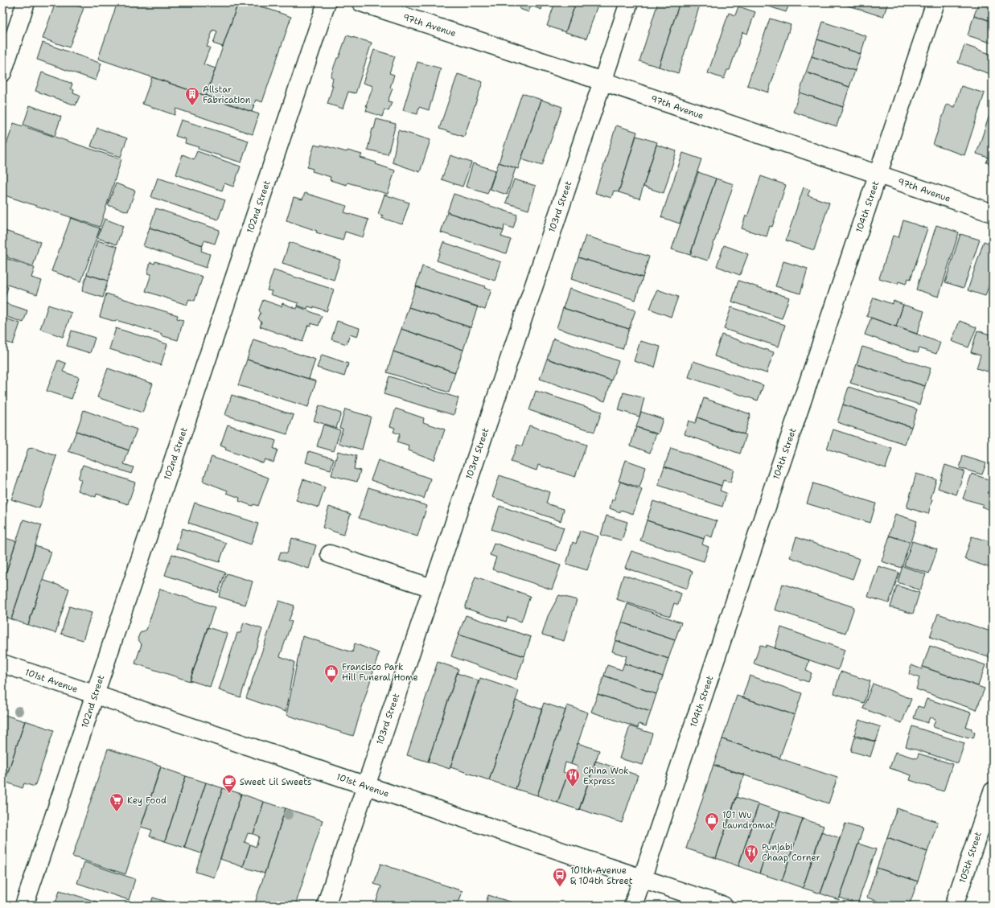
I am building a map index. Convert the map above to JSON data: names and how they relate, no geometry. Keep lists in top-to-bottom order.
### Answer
{
  "streets": {
    "street": [
      "97th Avenue",
      "102nd Street",
      "103rd Street",
      "104th Street",
      "101st Avenue",
      "105th Street"
    ]
  },
  "crossings": [
    ["97th Avenue", "103rd Street"],
    ["97th Avenue", "104th Street"],
    ["102nd Street", "101st Avenue"],
    ["103rd Street", "101st Avenue"],
    ["104th Street", "101st Avenue"]
  ],
  "places": {
    "building": ["Allstar Fabrication"],
    "shop": ["Francisco Park Hill Funeral Home", "101 Wu Laundromat"],
    "restaurant": ["China Wok Express", "Punjabi Chaap Corner"],
    "cafe": ["Sweet Lil Sweets"],
    "supermarket": ["Key Food"],
    "bus stop": ["101th Avenue & 104th Street"]
  }
}
